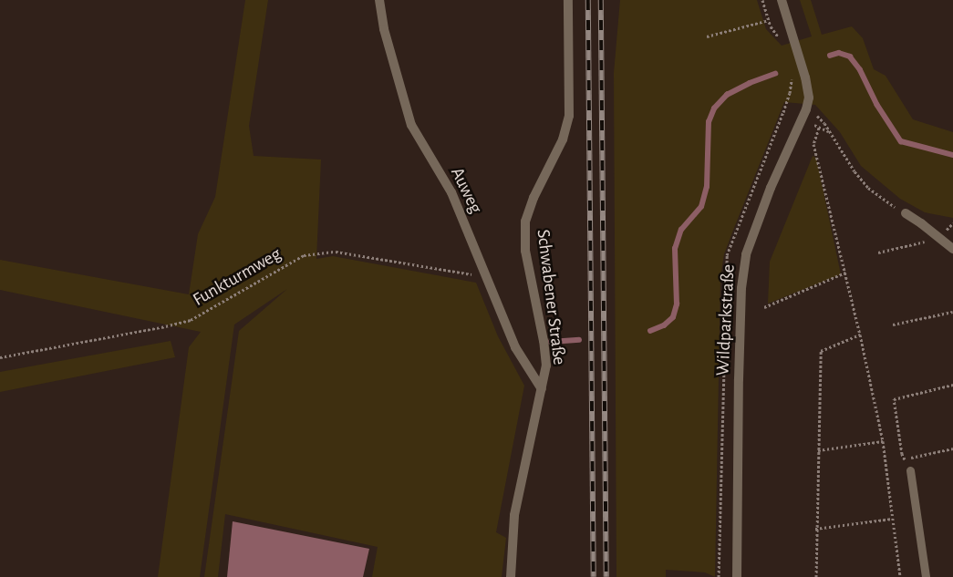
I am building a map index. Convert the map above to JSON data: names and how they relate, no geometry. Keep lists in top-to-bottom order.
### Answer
{
  "streets": {
    "street": ["Auweg", "Schwabener Straße", "Wildparkstraße"],
    "path": ["Funkturmweg"]
  },
  "crossings": [
    ["Auweg", "Funkturmweg"],
    ["Auweg", "Schwabener Straße"]
  ]
}
